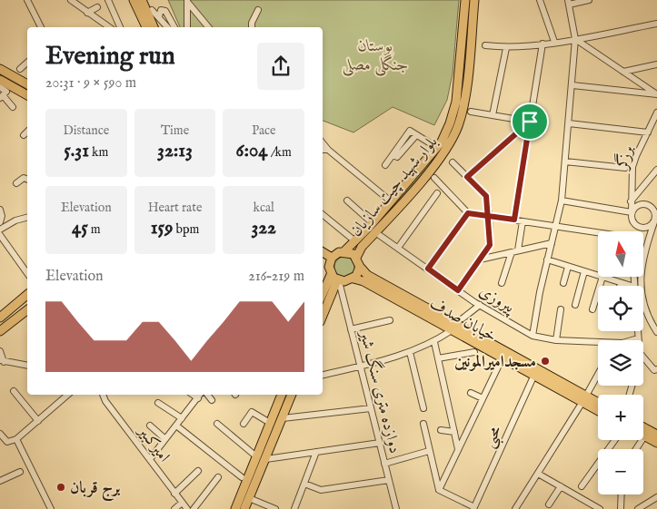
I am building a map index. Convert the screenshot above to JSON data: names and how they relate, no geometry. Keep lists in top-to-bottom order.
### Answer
{
  "streets": {
    "main road": ["بلوار شهید چیت سازیان", "خیابان صدف"],
    "street": [
      "برزگر",
      "پیروزی",
      "دوازده متری سنگ شیر",
      "محبی",
      "امیرکبیر"
    ]
  },
  "crossings": [
    ["بلوار شهید چیت سازیان", "پیروزی"],
    ["بلوار شهید چیت سازیان", "خیابان صدف"],
    ["بلوار شهید چیت سازیان", "دوازده متری سنگ شیر"],
    ["خیابان صدف", "دوازده متری سنگ شیر"],
    ["خیابان صدف", "محبی"]
  ],
  "parks": ["بوستان جنگلی مصلی"],
  "places": ["مسجدامیرالمونین", "برج قربان"],
  "north": "top",
  "page": {
    "heading": ["Evening run", "20:31 · 9 × 590 m"],
    "stats": [
      ["Distance", "5.31 km"],
      ["Time", "32:13"],
      ["Pace", "6:04 /km"],
      ["Elevation", "45 m"],
      ["Heart rate", "159 bpm"],
      ["kcal", "322"]
    ],
    "map_buttons": ["+", "−"],
    "chart": ["Elevation", "216–219 m"]
  }
}
